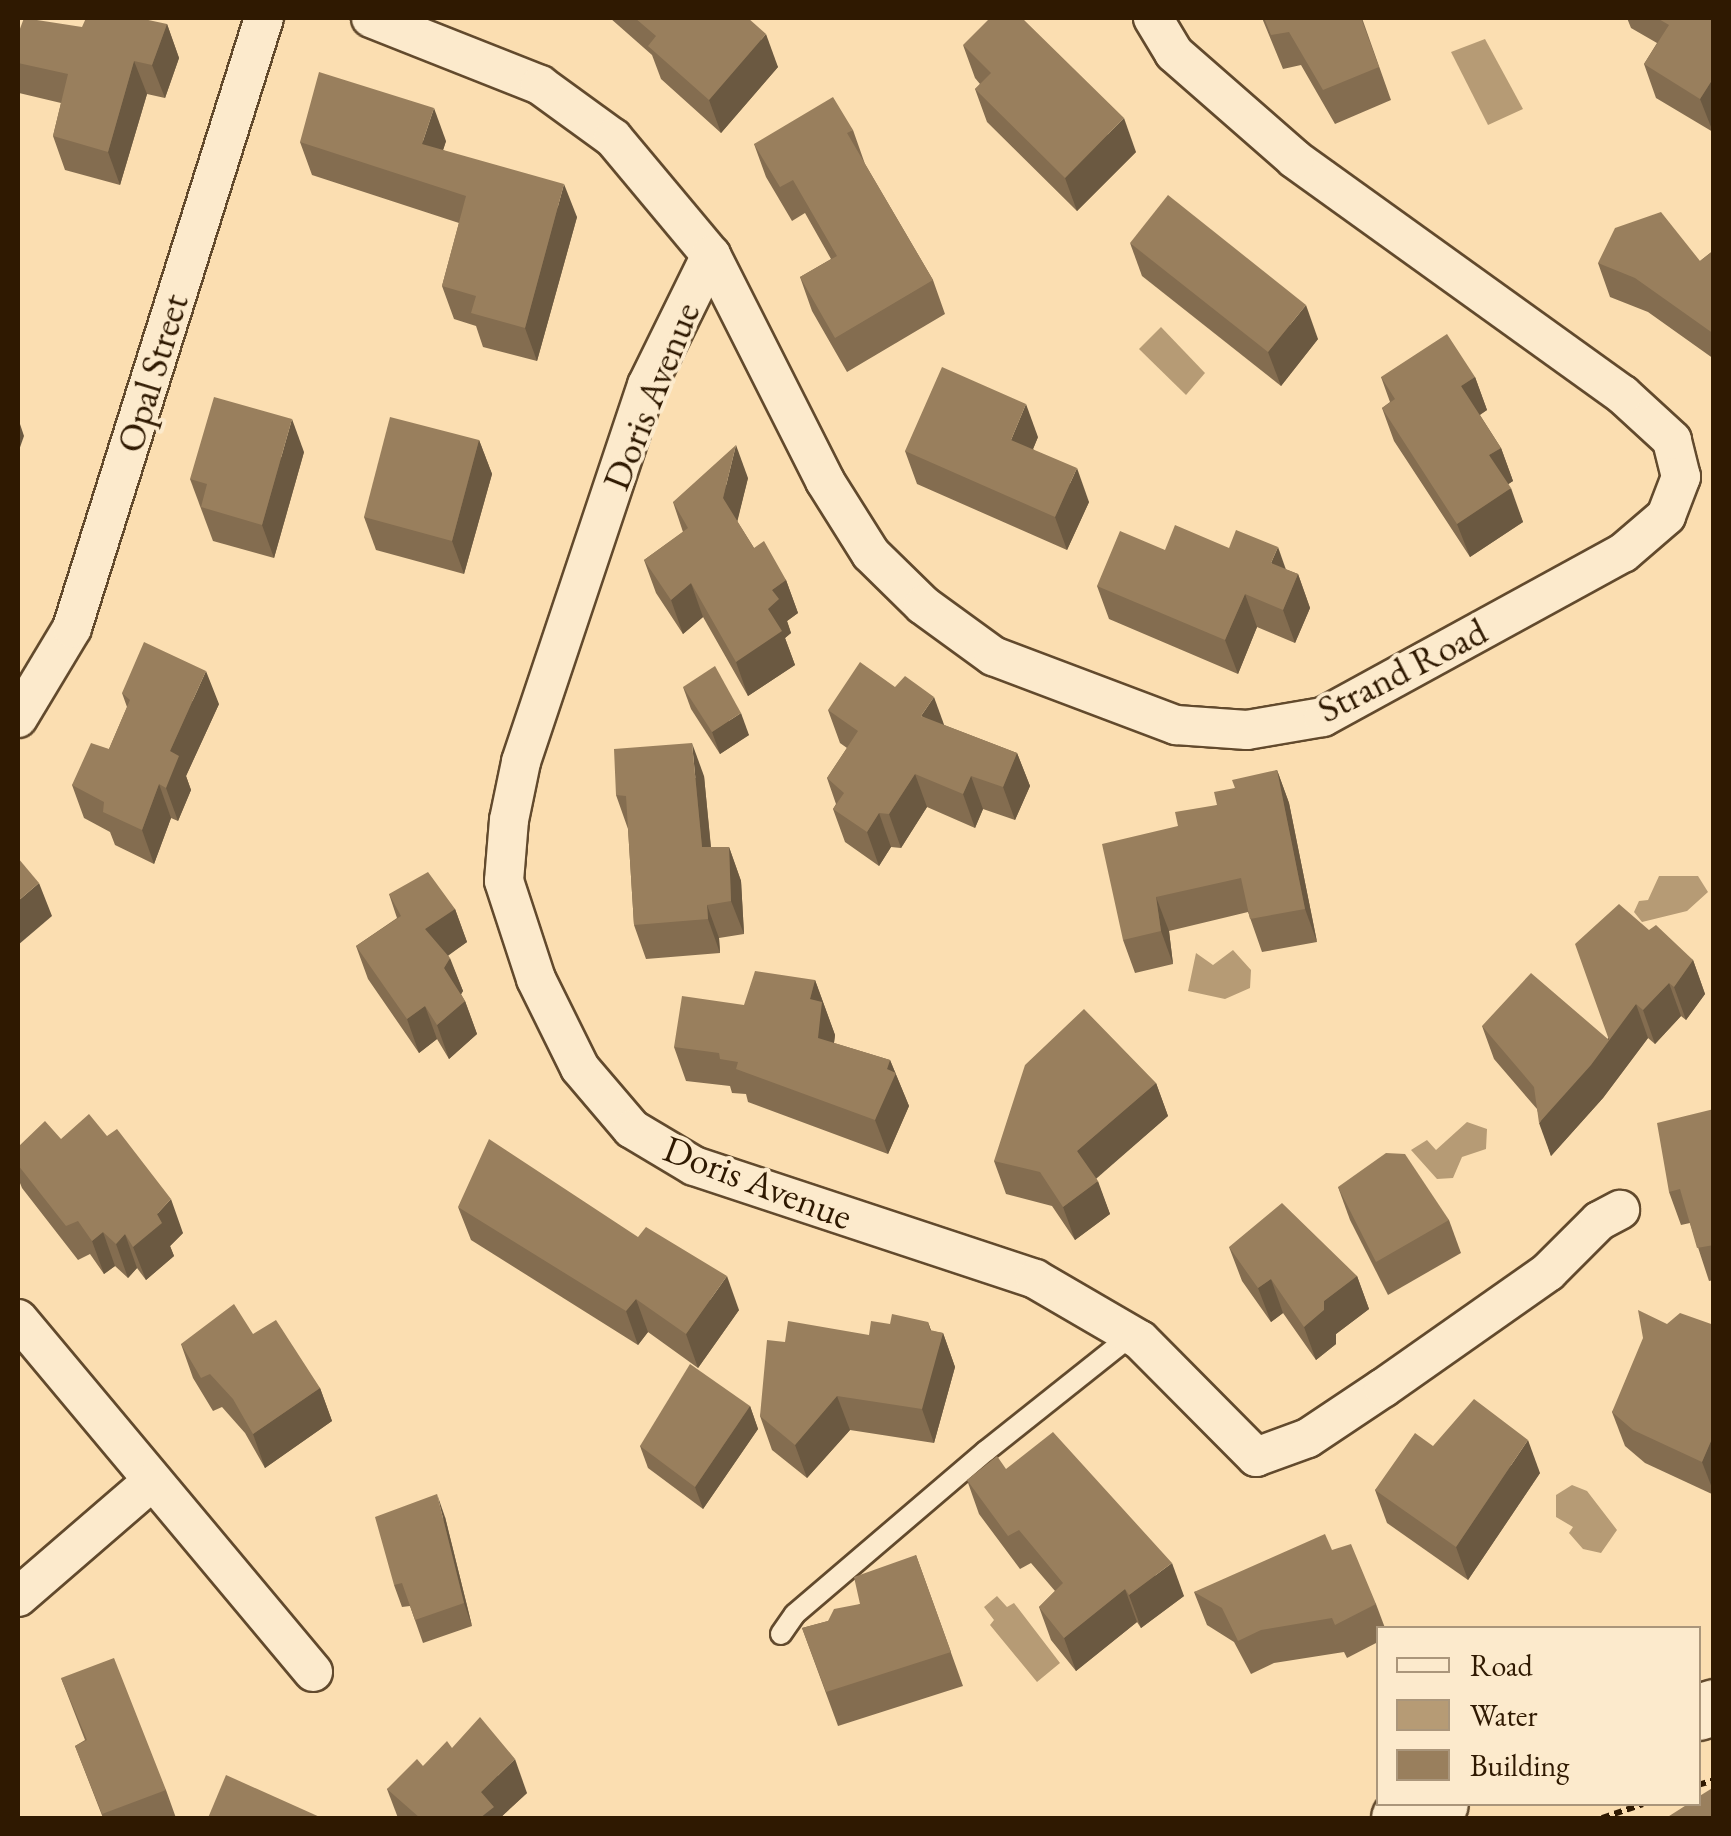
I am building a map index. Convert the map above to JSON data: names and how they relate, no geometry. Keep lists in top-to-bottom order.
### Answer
{
  "streets": {
    "street": ["Opal Street", "Doris Avenue", "Strand Road"]
  },
  "crossings": [
    ["Doris Avenue", "Strand Road"]
  ],
  "legend": ["Road", "Water", "Building"]
}
